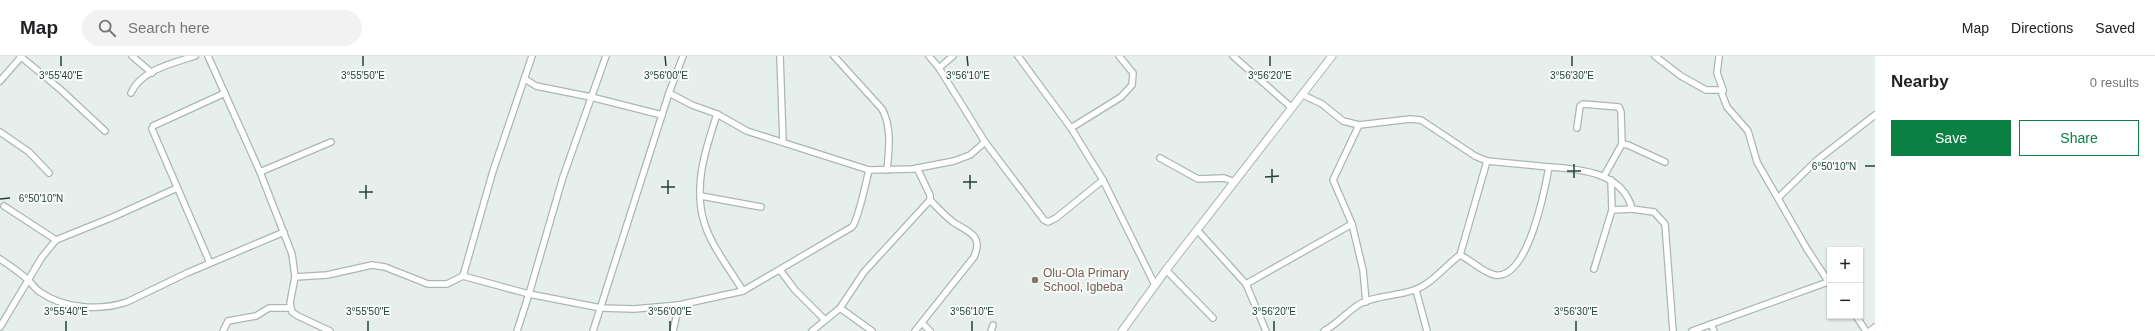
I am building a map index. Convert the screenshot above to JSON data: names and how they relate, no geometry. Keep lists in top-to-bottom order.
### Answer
{
  "places": ["Olu-Ola Primary School, Igbeba"],
  "page": {
    "header": "Map",
    "search": "Search here",
    "nav": ["Map", "Directions", "Saved"],
    "heading": ["Nearby", "0 results"],
    "buttons": ["Save", "Share"],
    "map_buttons": ["+", "−"]
  },
  "coordinates": [
    "3°55'40\"E",
    "3°55'50\"E",
    "3°56'00\"E",
    "3°56'10\"E",
    "3°56'20\"E",
    "3°56'30\"E",
    "6°50'10\"N"
  ]
}
